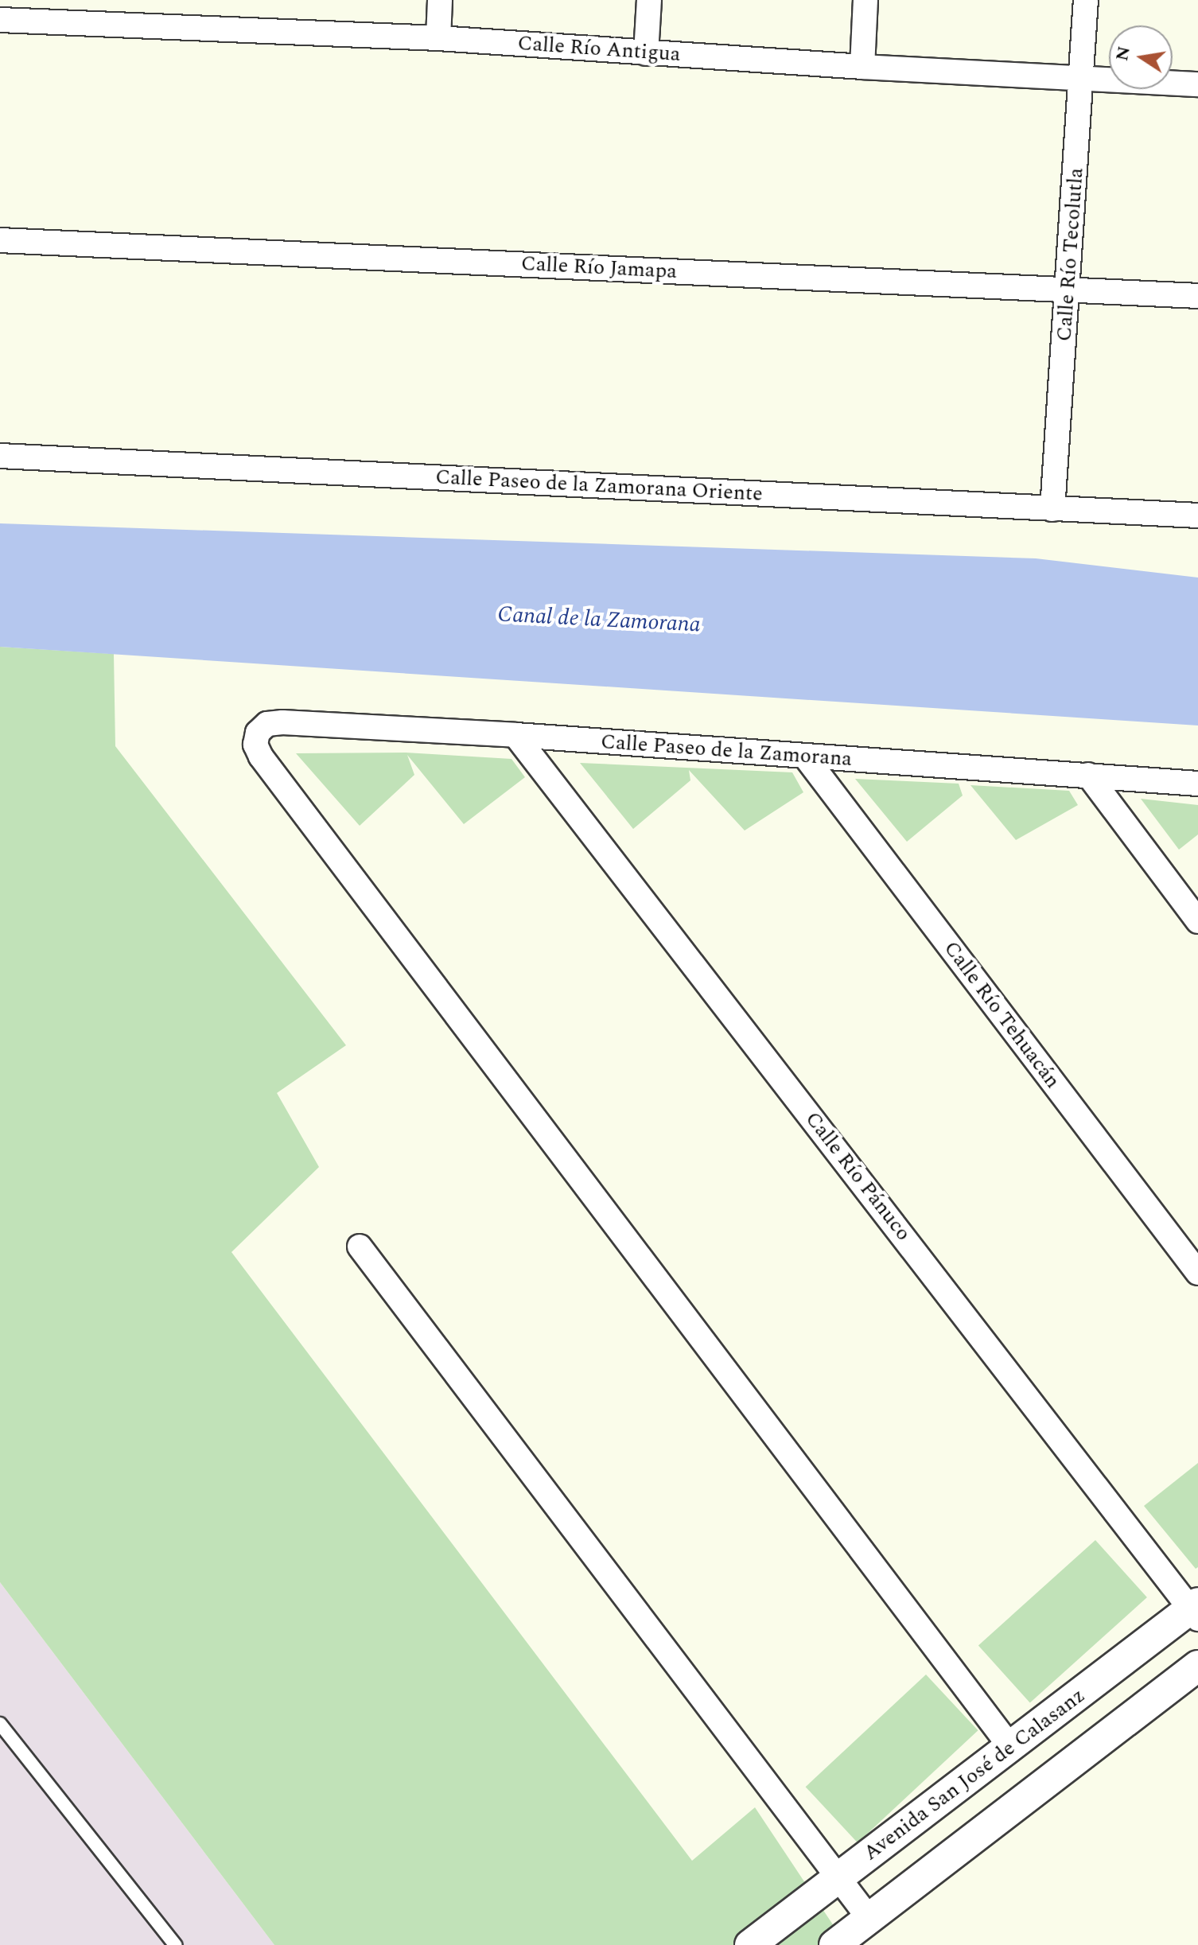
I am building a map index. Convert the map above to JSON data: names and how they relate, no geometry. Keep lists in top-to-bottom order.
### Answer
{
  "streets": {
    "street": [
      "Calle Río Antigua",
      "Calle Río Tecolutla",
      "Calle Río Jamapa",
      "Calle Paseo de la Zamorana Oriente",
      "Calle Paseo de la Zamorana",
      "Calle Río Tehuacán",
      "Calle Río Pánuco",
      "Avenida San José de Calasanz"
    ]
  },
  "crossings": [
    ["Calle Río Antigua", "Calle Río Tecolutla"],
    ["Calle Río Tecolutla", "Calle Río Jamapa"],
    ["Calle Río Tecolutla", "Calle Paseo de la Zamorana Oriente"],
    ["Calle Paseo de la Zamorana", "Calle Río Tehuacán"],
    ["Calle Paseo de la Zamorana", "Calle Río Pánuco"],
    ["Calle Paseo de la Zamorana", "Avenida San José de Calasanz"],
    ["Calle Río Pánuco", "Avenida San José de Calasanz"]
  ],
  "water": ["Canal de la Zamorana"],
  "north": "left"
}
